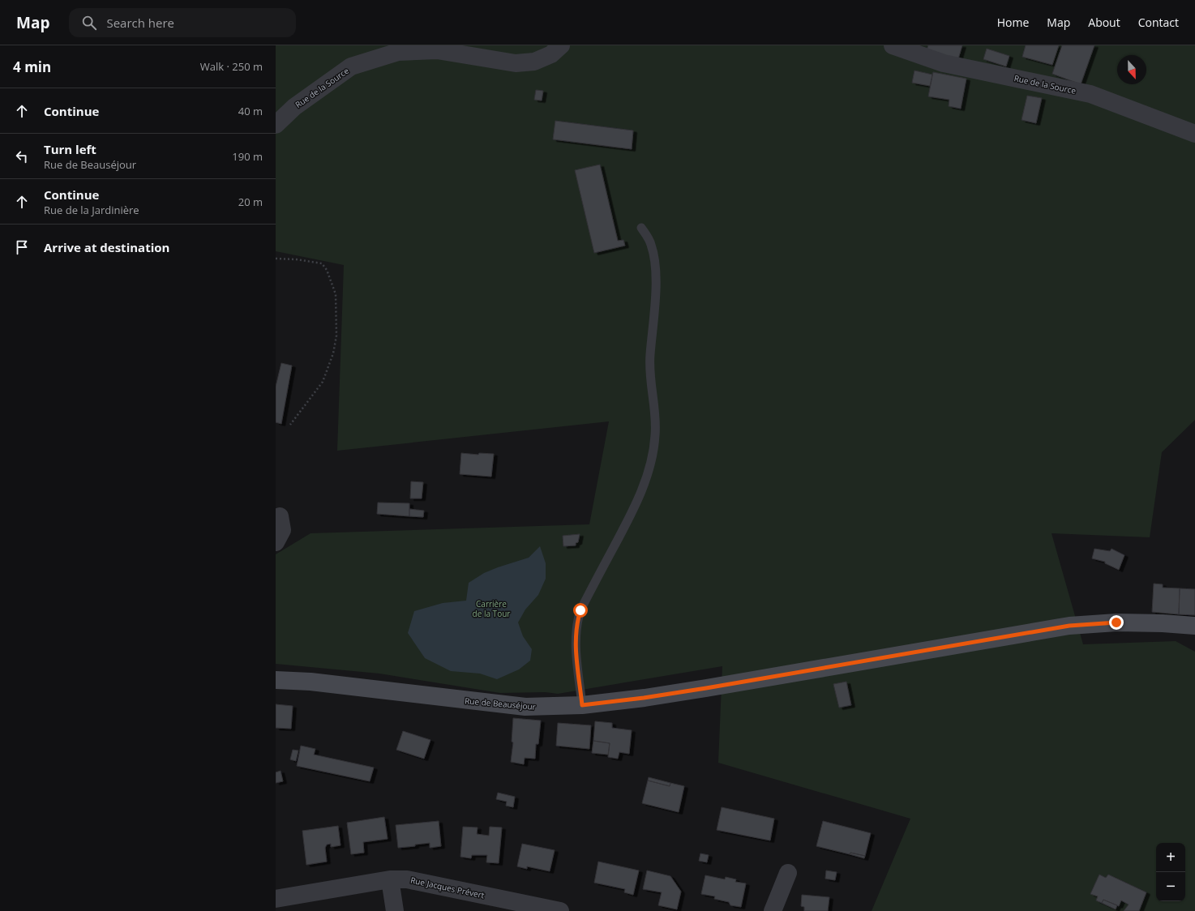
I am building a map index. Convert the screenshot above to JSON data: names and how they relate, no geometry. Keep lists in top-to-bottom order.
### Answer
{
  "streets": {
    "street": ["Rue de la Source", "Rue de Beauséjour", "Rue Jacques Prévert"]
  },
  "parks": ["Carrière de la Tour"],
  "north": "bottom",
  "page": {
    "header": "Map",
    "search": "Search here",
    "nav": [
      "Home",
      "Map",
      "About",
      "Contact"
    ],
    "heading": ["4 min", "Walk · 250 m"],
    "list": [
      ["Continue", "40 m"],
      ["Turn left", "Rue de Beauséjour", "190 m"],
      ["Continue", "Rue de la Jardinière", "20 m"],
      "Arrive at destination"
    ],
    "map_buttons": ["+", "−"]
  }
}
